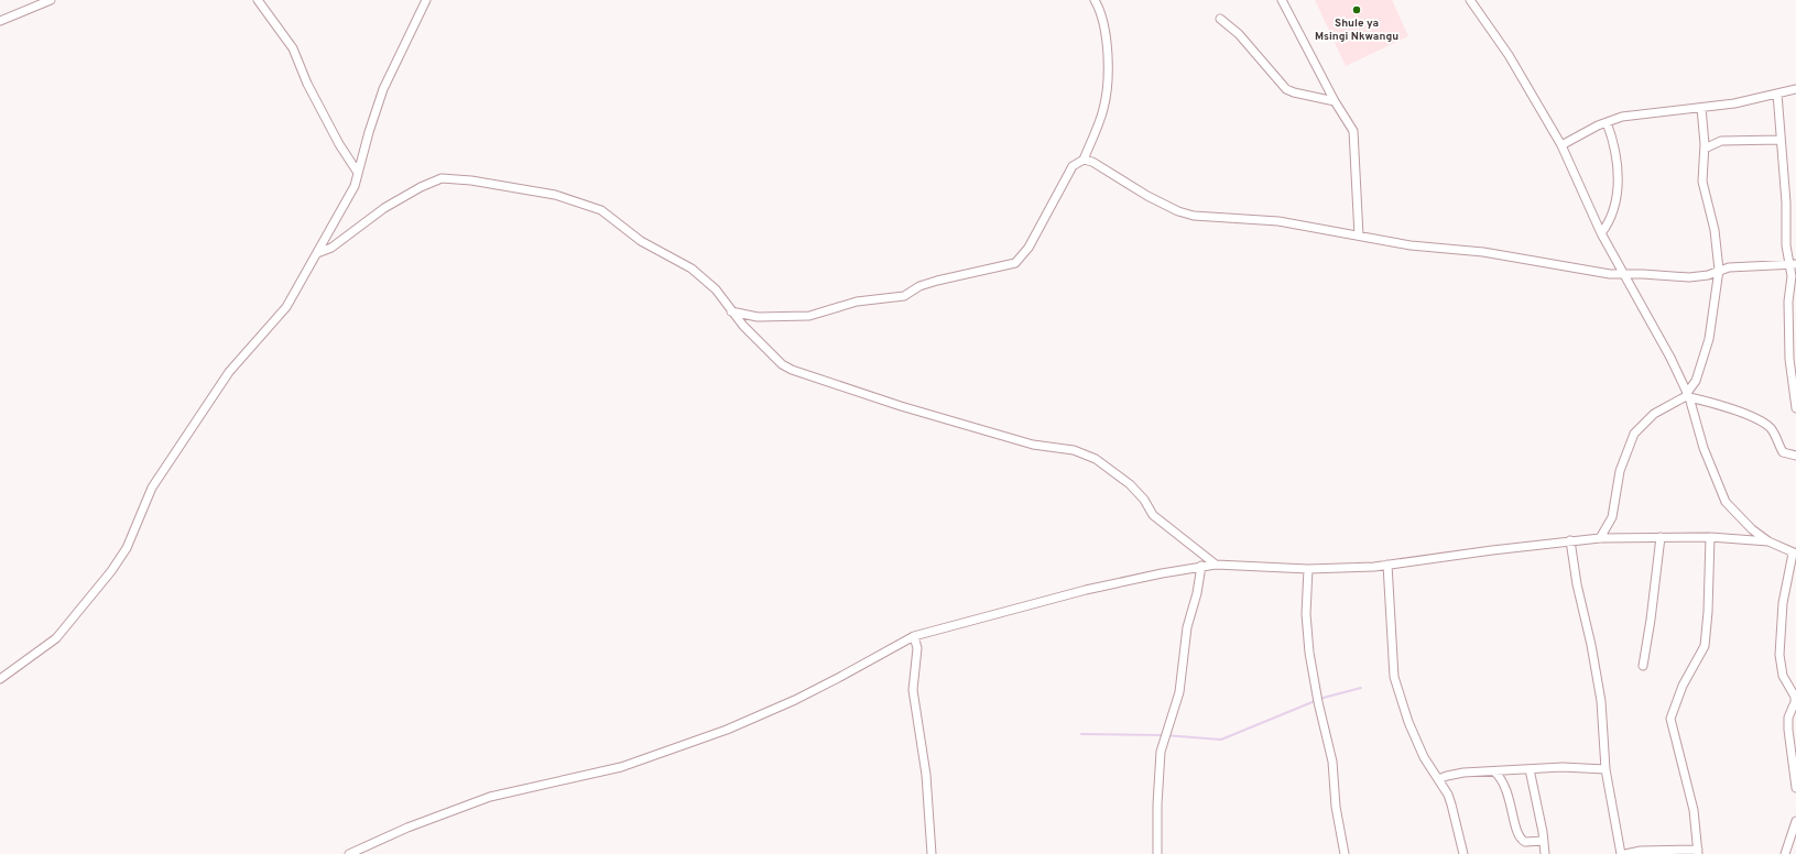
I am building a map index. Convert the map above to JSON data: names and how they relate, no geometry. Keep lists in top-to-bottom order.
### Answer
{
  "places": ["Shule ya Msingi Nkwangu"]
}
